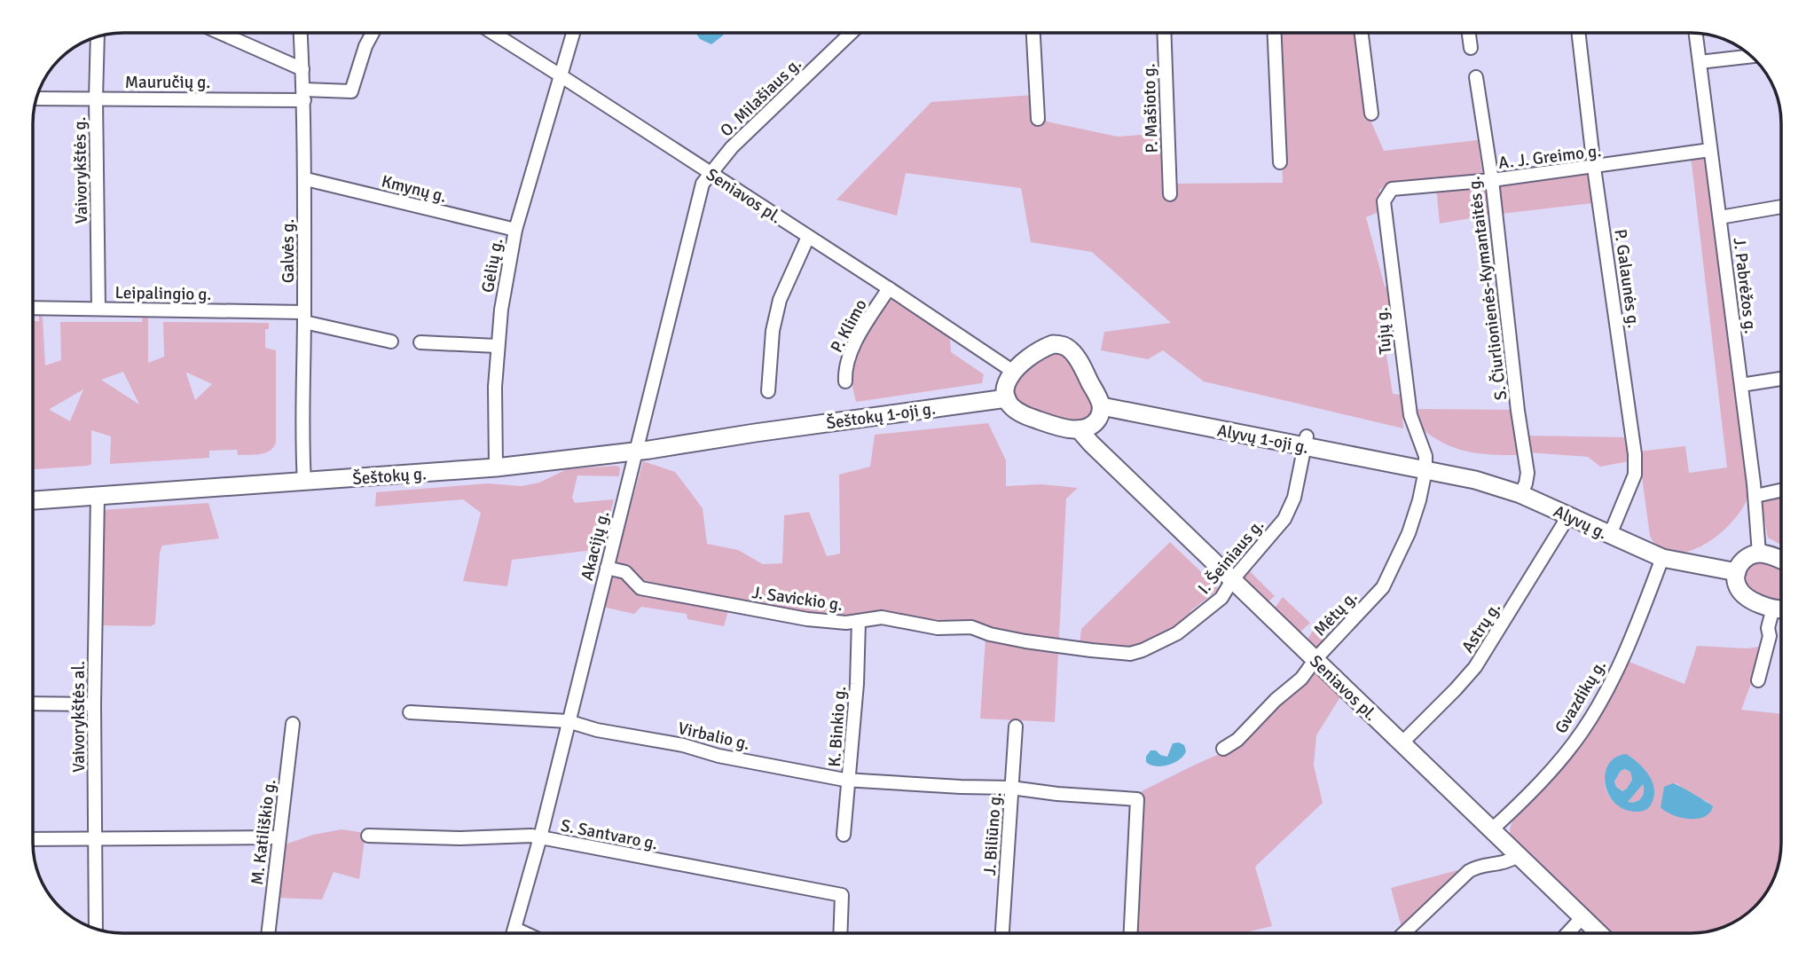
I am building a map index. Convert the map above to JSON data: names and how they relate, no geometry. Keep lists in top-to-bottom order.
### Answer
{
  "streets": {
    "main road": [
      "Seniavos pl.",
      "Šeštokų 1-oji g.",
      "Alyvų 1-oji g.",
      "Šeštokų g.",
      "Alyvų g."
    ],
    "street": [
      "Mauručių g.",
      "O. Milašiaus g.",
      "P. Mašioto g.",
      "A. J. Greimo g.",
      "Vaivorykštės g.",
      "Kmynų g.",
      "Galvės g.",
      "Gėlių g.",
      "P. Galaunės g.",
      "J. Pabrėžos g.",
      "S. Čiurlionienės-Kymantaitės g.",
      "Leipalingio g.",
      "P. Klimo",
      "Tujų g.",
      "Akacijų g.",
      "I. Šeiniaus g.",
      "J. Savickio g.",
      "Mėtų g.",
      "Astrų g.",
      "Gvazdikų g.",
      "Vaivorykštės al.",
      "K. Binkio g.",
      "Virbalio g.",
      "M. Katiliškio g.",
      "S. Santvaro g.",
      "J. Biliūno g."
    ]
  },
  "crossings": [
    ["Mauručių g.", "Vaivorykštės g."],
    ["Mauručių g.", "Galvės g."],
    ["O. Milašiaus g.", "Seniavos pl."],
    ["O. Milašiaus g.", "Akacijų g."],
    ["A. J. Greimo g.", "P. Galaunės g."],
    ["A. J. Greimo g.", "J. Pabrėžos g."],
    ["A. J. Greimo g.", "S. Čiurlionienės-Kymantaitės g."],
    ["A. J. Greimo g.", "Tujų g."],
    ["Vaivorykštės g.", "Leipalingio g."],
    ["Kmynų g.", "Galvės g."],
    ["Kmynų g.", "Gėlių g."],
    ["Seniavos pl.", "Gėlių g."],
    ["Seniavos pl.", "P. Klimo"],
    ["Seniavos pl.", "Šeštokų 1-oji g."],
    ["Seniavos pl.", "Alyvų 1-oji g."],
    ["Seniavos pl.", "Akacijų g."],
    ["Seniavos pl.", "I. Šeiniaus g."],
    ["Seniavos pl.", "Mėtų g."],
    ["Seniavos pl.", "Astrų g."],
    ["Seniavos pl.", "Gvazdikų g."],
    ["Galvės g.", "Leipalingio g."],
    ["Galvės g.", "Šeštokų g."],
    ["Gėlių g.", "Šeštokų g."],
    ["P. Galaunės g.", "Alyvų g."],
    ["S. Čiurlionienės-Kymantaitės g.", "Alyvų g."],
    ["Tujų g.", "Alyvų 1-oji g."],
    ["Tujų g.", "Alyvų g."],
    ["Tujų g.", "Mėtų g."],
    ["Šeštokų 1-oji g.", "Alyvų 1-oji g."],
    ["Šeštokų 1-oji g.", "Šeštokų g."],
    ["Alyvų 1-oji g.", "Alyvų g."],
    ["Alyvų 1-oji g.", "I. Šeiniaus g."],
    ["Alyvų 1-oji g.", "Mėtų g."],
    ["Šeštokų g.", "Akacijų g."],
    ["Šeštokų g.", "Vaivorykštės al."],
    ["Alyvų g.", "Mėtų g."],
    ["Alyvų g.", "Astrų g."],
    ["Alyvų g.", "Gvazdikų g."],
    ["Akacijų g.", "J. Savickio g."],
    ["Akacijų g.", "Virbalio g."],
    ["Akacijų g.", "S. Santvaro g."],
    ["I. Šeiniaus g.", "J. Savickio g."],
    ["J. Savickio g.", "K. Binkio g."],
    ["K. Binkio g.", "Virbalio g."],
    ["Virbalio g.", "J. Biliūno g."]
  ]
}
